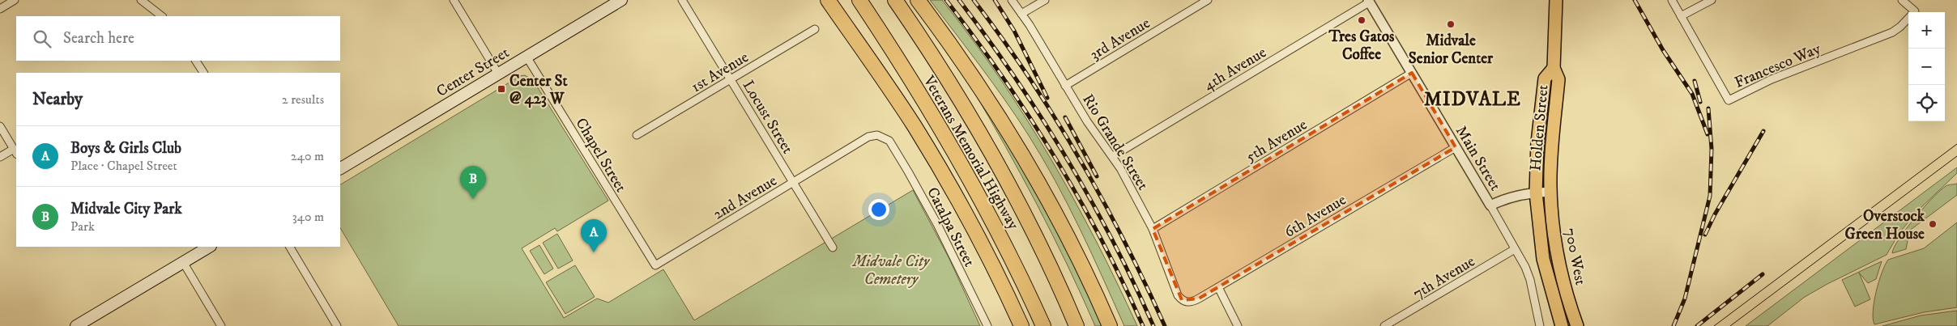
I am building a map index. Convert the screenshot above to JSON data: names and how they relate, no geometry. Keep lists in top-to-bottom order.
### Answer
{
  "streets": {
    "highway": ["Veterans Memorial Highway"],
    "main road": ["Center Street", "Holden Street", "700 West"],
    "street": [
      "3rd Avenue",
      "Francesco Way",
      "4th Avenue",
      "1st Avenue",
      "Locust Street",
      "5th Avenue",
      "Rio Grande Street",
      "Chapel Street",
      "Main Street",
      "2nd Avenue",
      "6th Avenue",
      "Catalpa Street",
      "7th Avenue"
    ]
  },
  "crossings": [
    ["3rd Avenue", "Rio Grande Street"],
    ["4th Avenue", "Rio Grande Street"],
    ["4th Avenue", "Main Street"],
    ["Center Street", "Chapel Street"],
    ["1st Avenue", "Locust Street"],
    ["Locust Street", "2nd Avenue"],
    ["Holden Street", "Main Street"],
    ["Holden Street", "700 West"],
    ["5th Avenue", "Rio Grande Street"],
    ["5th Avenue", "Main Street"],
    ["Rio Grande Street", "6th Avenue"],
    ["Chapel Street", "2nd Avenue"],
    ["Main Street", "6th Avenue"],
    ["Main Street", "700 West"],
    ["Main Street", "7th Avenue"],
    ["2nd Avenue", "Catalpa Street"]
  ],
  "districts": ["MIDVALE"],
  "parks": ["Midvale City Cemetery"],
  "places": {
    "other": ["Tres Gatos Coffee", "Midvale Senior Center", "Overstock Green House"],
    "transit": ["Center St @ 423 W"]
  },
  "page": {
    "map_buttons": ["+", "−"],
    "search": "Search here",
    "heading": ["Nearby", "2 results"],
    "list": [
      {
        "mark": "A",
        "name": "Boys & Girls Club",
        "note": "Place · Chapel Street",
        "value": "240 m"
      },
      {
        "mark": "B",
        "name": "Midvale City Park",
        "note": "Park",
        "value": "340 m"
      }
    ],
    "pins": ["B", "A"]
  }
}
